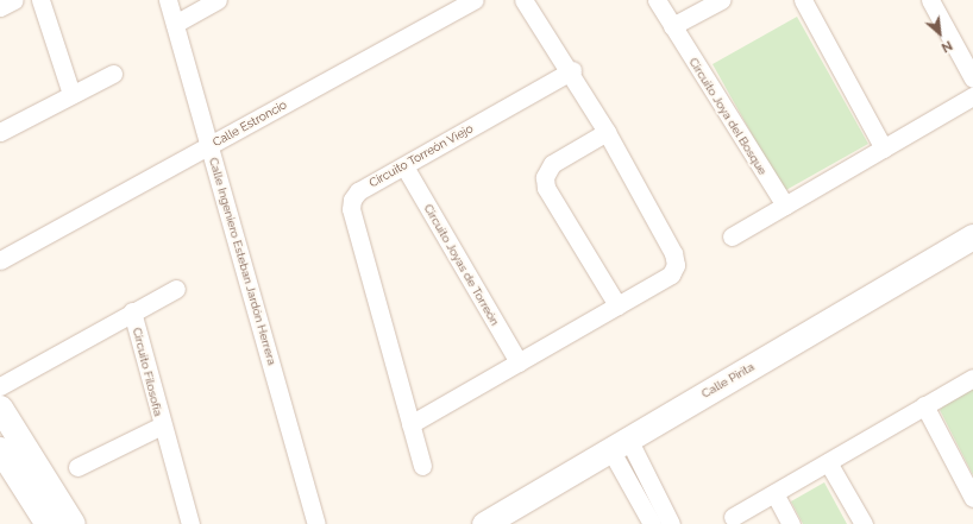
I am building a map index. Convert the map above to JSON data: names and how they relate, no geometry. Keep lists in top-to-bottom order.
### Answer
{
  "streets": {
    "street": [
      "Circuito Joya del Bosque",
      "Calle Estroncio",
      "Circuito Torreón Viejo",
      "Calle Ingeniero Esteban Jardón Herrera",
      "Circuito Joyas de Torreón",
      "Circuito Filosofía",
      "Calle Pirita"
    ]
  },
  "crossings": [
    ["Calle Estroncio", "Calle Ingeniero Esteban Jardón Herrera"],
    ["Circuito Torreón Viejo", "Circuito Joyas de Torreón"]
  ],
  "north": "bottom right"
}
